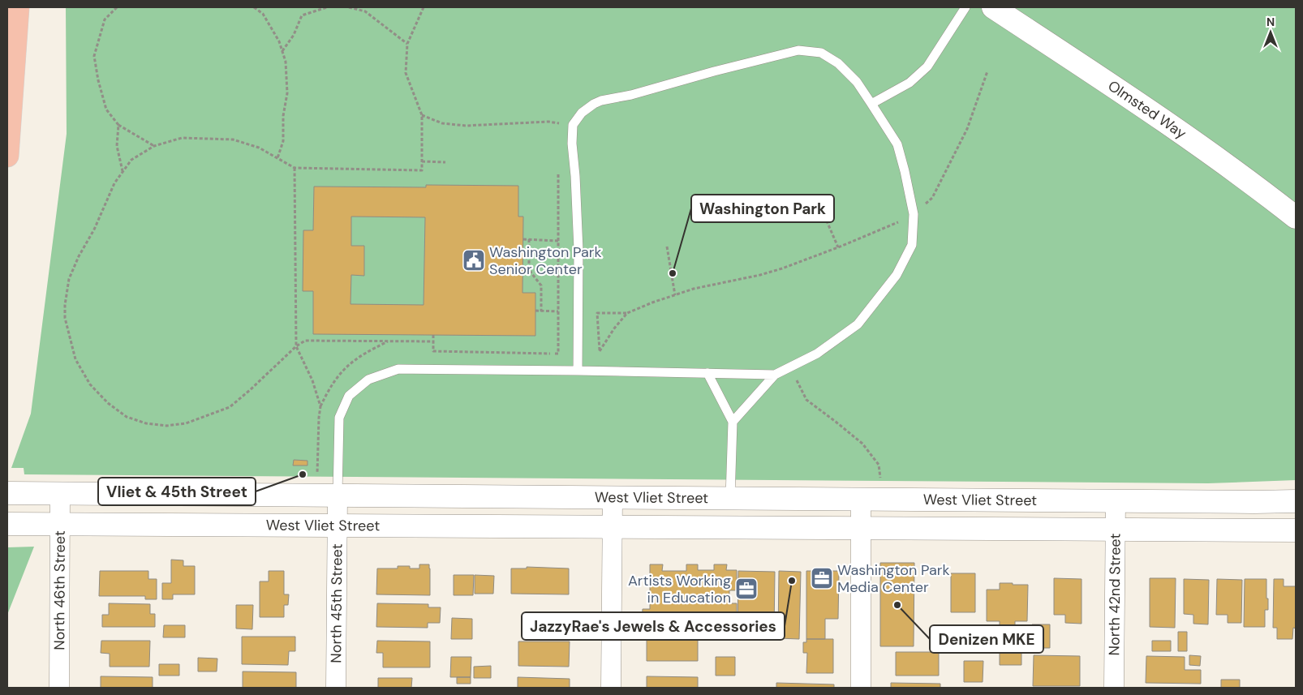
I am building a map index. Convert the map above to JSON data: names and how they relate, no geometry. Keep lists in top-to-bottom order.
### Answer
{
  "streets": {
    "street": [
      "Olmsted Way",
      "West Vliet Street",
      "North 46th Street",
      "North 42nd Street",
      "North 45th Street"
    ]
  },
  "crossings": [
    ["West Vliet Street", "North 46th Street"],
    ["West Vliet Street", "North 42nd Street"],
    ["West Vliet Street", "North 45th Street"]
  ],
  "places": {
    "public building": ["Washington Park Senior Center"],
    "other": [
      "Washington Park",
      "Vliet & 45th Street",
      "JazzyRae's Jewels & Accessories",
      "Denizen MKE"
    ],
    "office": ["Washington Park Media Center", "Artists Working in Education"]
  },
  "north": "top"
}
